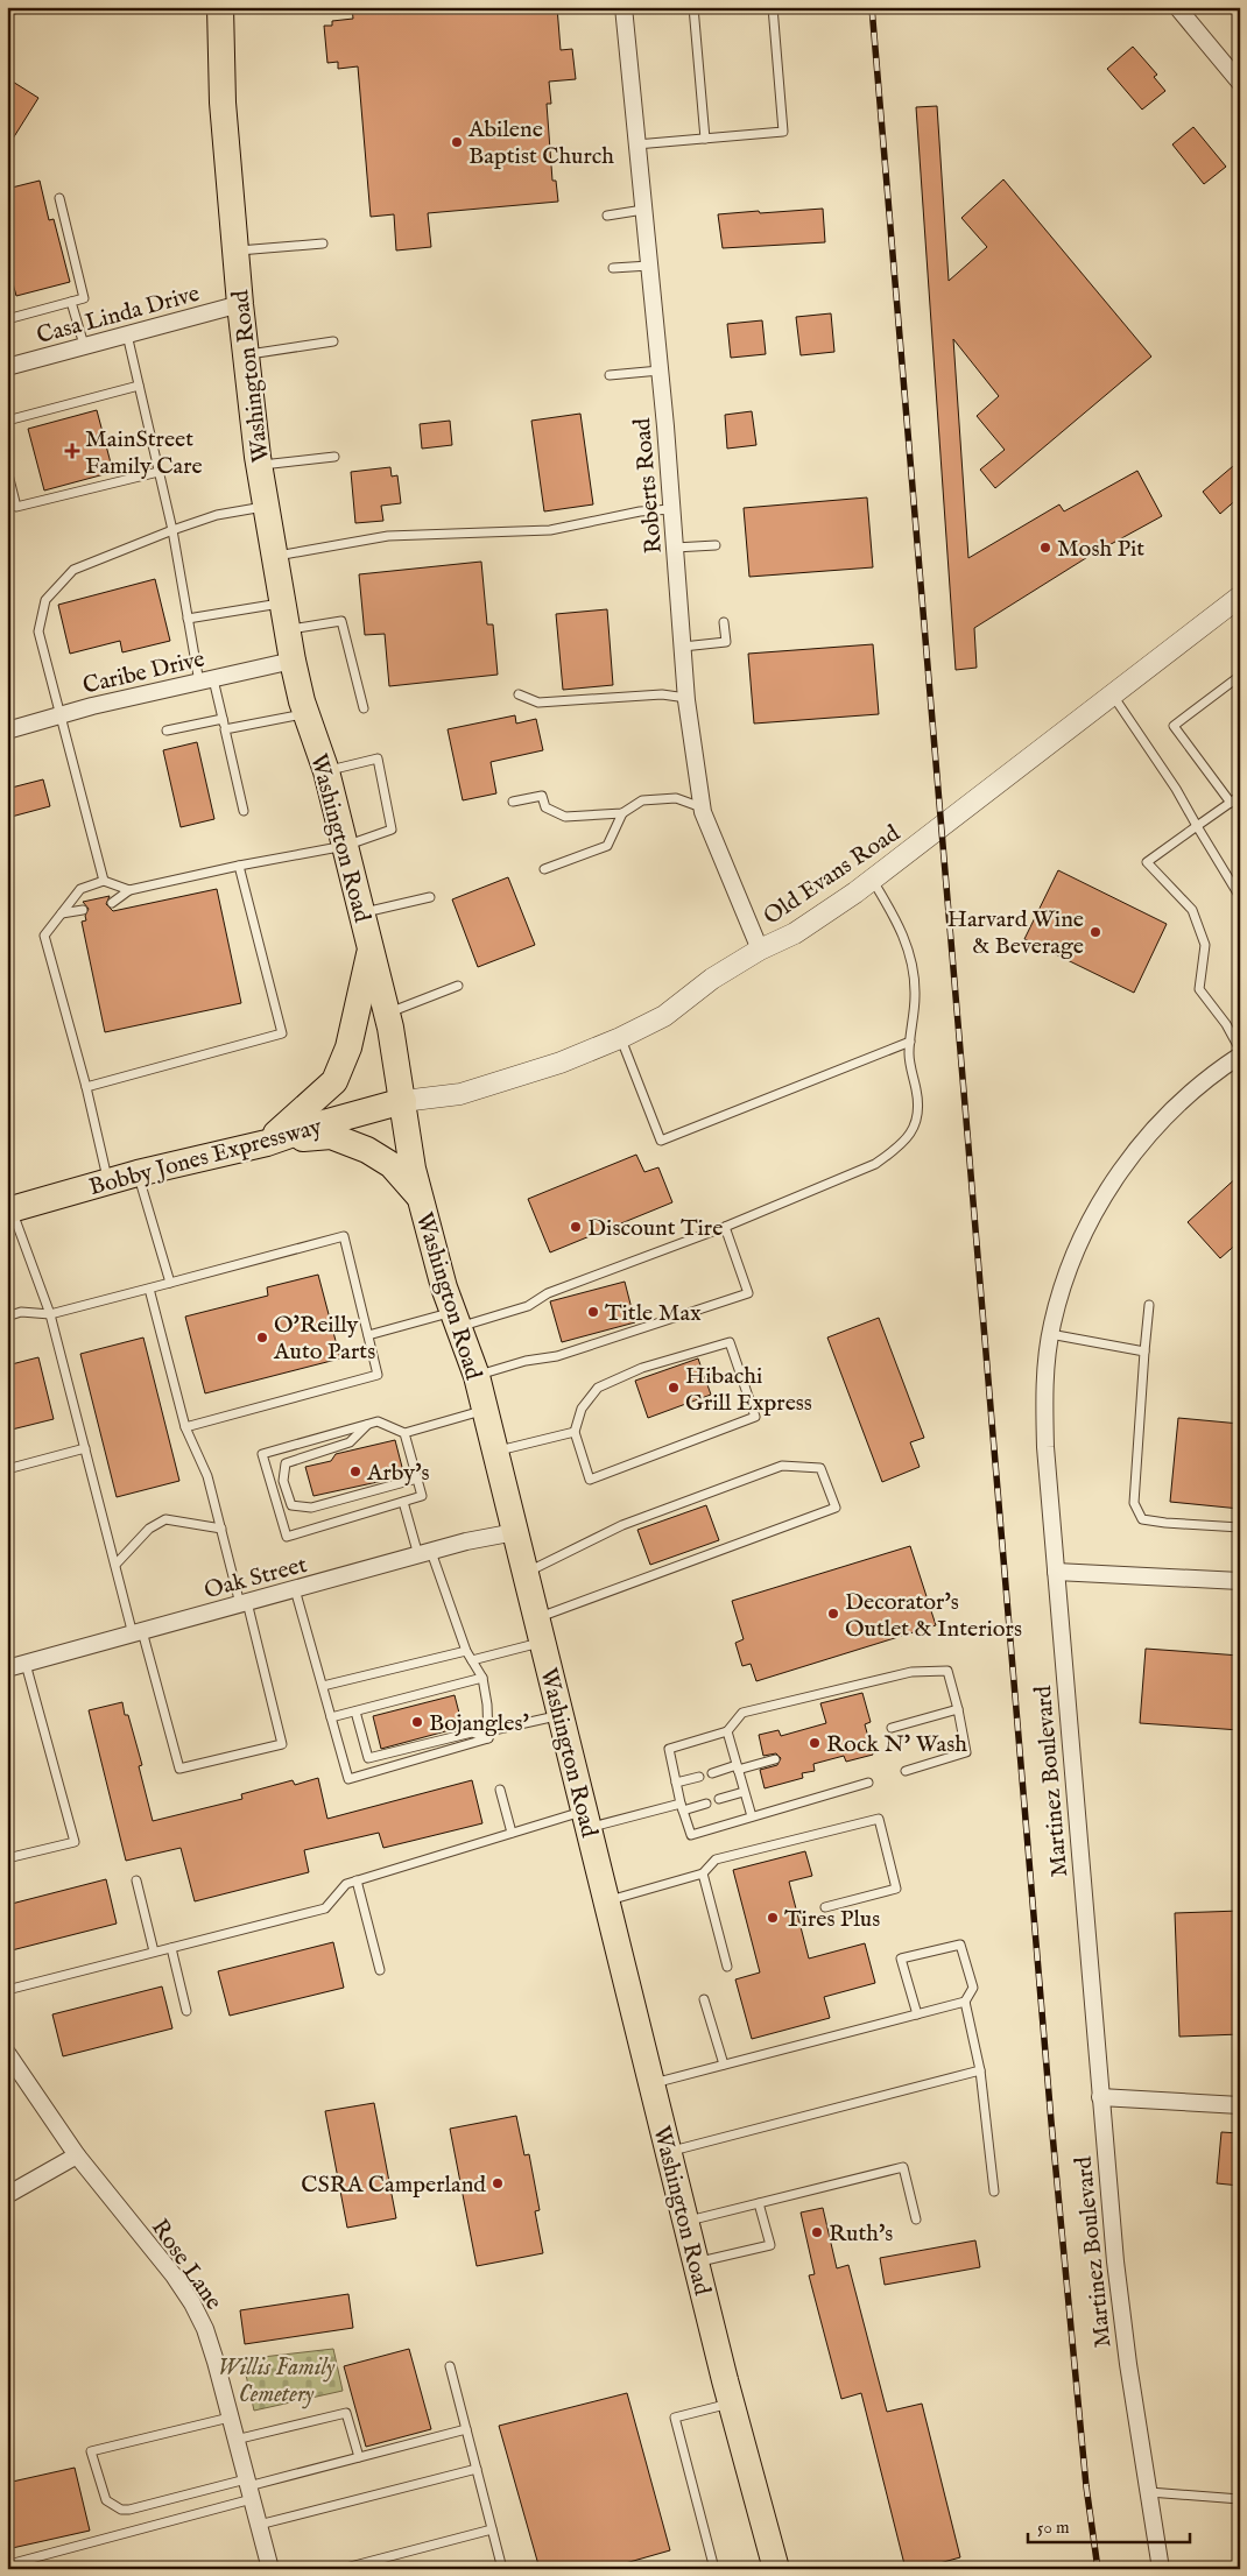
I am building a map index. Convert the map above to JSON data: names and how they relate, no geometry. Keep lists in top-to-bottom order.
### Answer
{
  "streets": {
    "main road": ["Washington Road", "Bobby Jones Expressway"],
    "street": [
      "Casa Linda Drive",
      "Roberts Road",
      "Caribe Drive",
      "Old Evans Road",
      "Oak Street",
      "Martinez Boulevard",
      "Rose Lane"
    ]
  },
  "crossings": [
    ["Casa Linda Drive", "Washington Road"],
    ["Washington Road", "Caribe Drive"],
    ["Washington Road", "Old Evans Road"],
    ["Washington Road", "Bobby Jones Expressway"],
    ["Washington Road", "Oak Street"],
    ["Roberts Road", "Old Evans Road"],
    ["Old Evans Road", "Bobby Jones Expressway"]
  ],
  "parks": ["Willis Family Cemetery"],
  "places": {
    "other": [
      "Abilene Baptist Church",
      "Mosh Pit",
      "Harvard Wine & Beverage",
      "Discount Tire",
      "Title Max",
      "O'Reilly Auto Parts",
      "Hibachi Grill Express",
      "Arby's",
      "Decorator's Outlet & Interiors",
      "Bojangles'",
      "Rock N' Wash",
      "Tires Plus",
      "CSRA Camperland",
      "Ruth's"
    ],
    "health": ["MainStreet Family Care"]
  },
  "scale_bar": "50 m"
}
